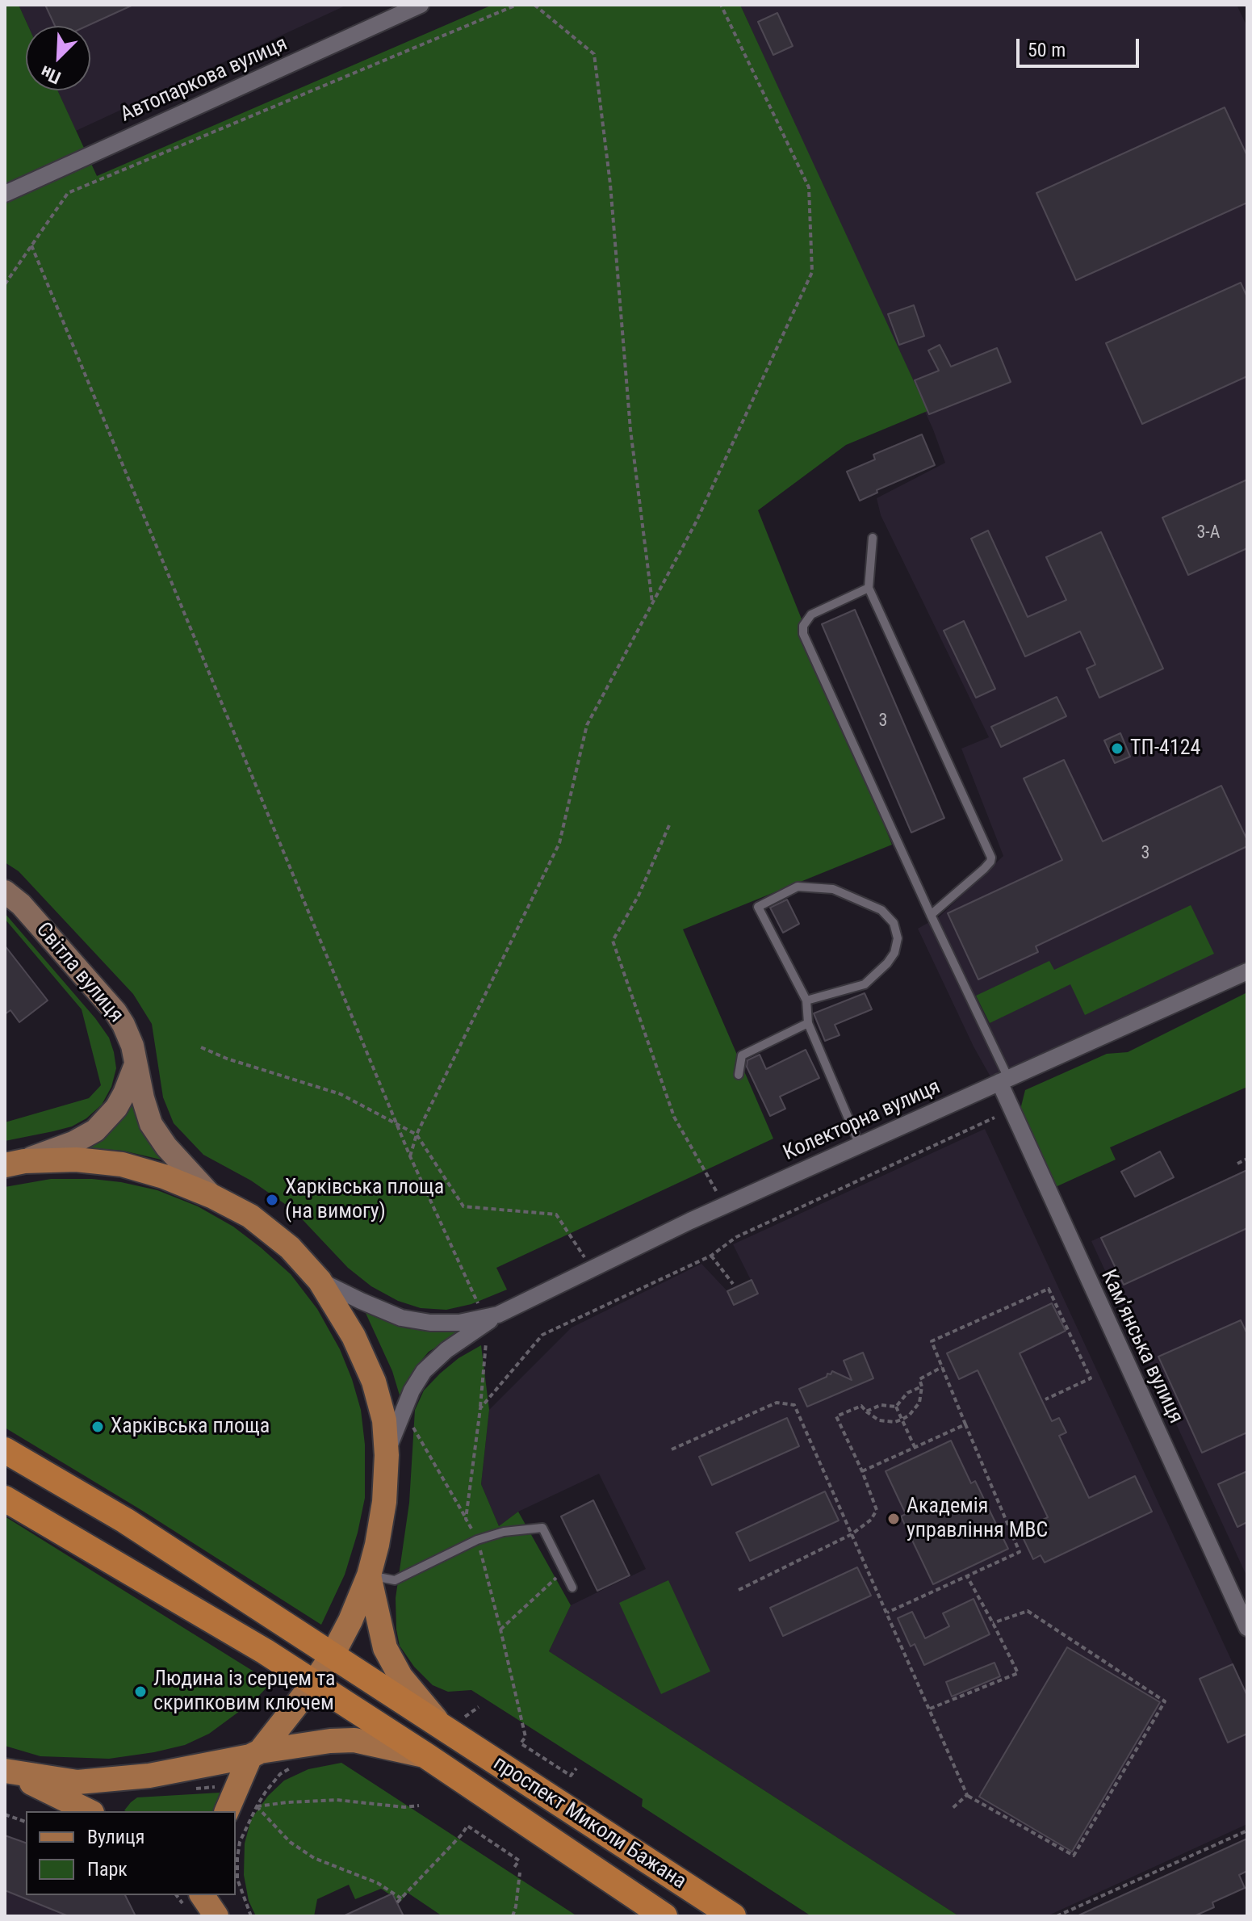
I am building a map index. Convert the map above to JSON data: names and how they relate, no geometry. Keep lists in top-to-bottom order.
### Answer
{
  "streets": {
    "highway": ["проспект Миколи Бажана"],
    "main road": ["Світла вулиця"],
    "street": ["Автопаркова вулиця", "Колекторна вулиця", "Камʼянська вулиця"]
  },
  "crossings": [
    ["Колекторна вулиця", "Камʼянська вулиця"]
  ],
  "places": [
    "ТП-4124",
    "Харківська площа (на вимогу)",
    "Харківська площа",
    "Академія управління МВС",
    "Людина із серцем та скрипковим ключем"
  ],
  "house_numbers": ["3-А", "3", "3"],
  "legend": ["Вулиця", "Парк"],
  "scale_bar": "50 m",
  "north": "bottom left"
}
